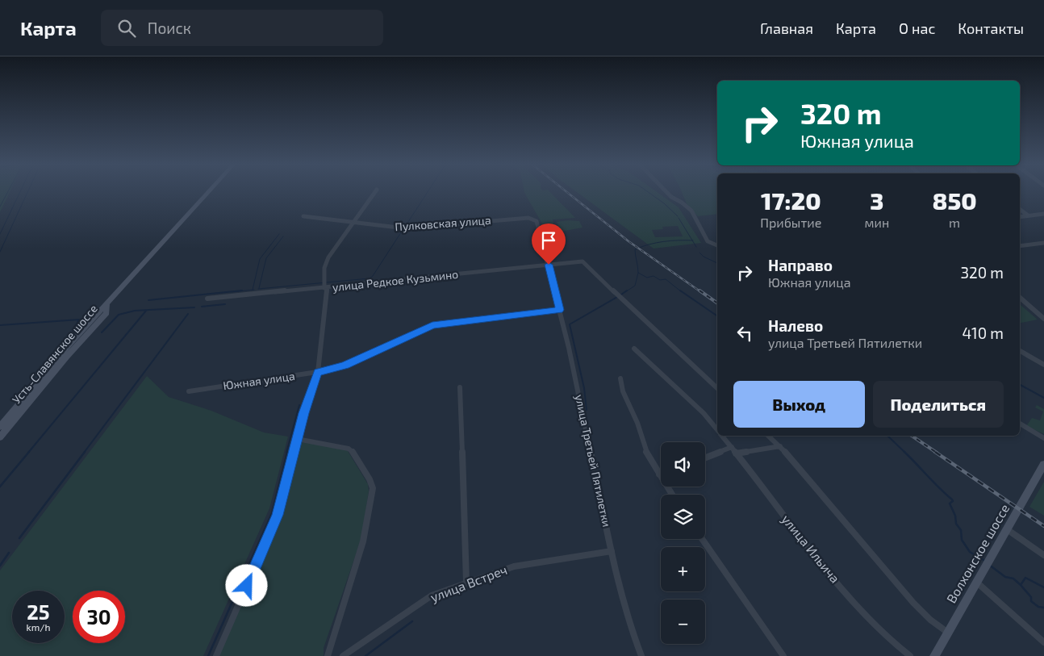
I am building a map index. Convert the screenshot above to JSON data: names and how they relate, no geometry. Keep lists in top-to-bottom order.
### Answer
{
  "streets": {
    "main road": ["Волхонское шоссе"],
    "street": [
      "Пулковская улица",
      "улица Редкое Кузьмино",
      "Усть-Славянское шоссе",
      "Южная улица",
      "улица Третьей Пятилетки",
      "улица Ильича",
      "улица Встреч"
    ]
  },
  "crossings": [
    ["Пулковская улица", "улица Редкое Кузьмино"],
    ["Пулковская улица", "улица Третьей Пятилетки"],
    ["улица Редкое Кузьмино", "улица Третьей Пятилетки"],
    ["Южная улица", "улица Третьей Пятилетки"],
    ["улица Третьей Пятилетки", "улица Встреч"]
  ],
  "page": {
    "header": "Карта",
    "search": "Поиск",
    "nav": [
      "Главная",
      "Карта",
      "О нас",
      "Контакты"
    ],
    "turn": ["320 m", "Южная улица"],
    "eta": [
      "17:20",
      "Прибытие",
      "3",
      "мин",
      "850",
      "m"
    ],
    "list": [
      {
        "name": "Направо",
        "note": "Южная улица",
        "value": "320 m"
      },
      {
        "name": "Налево",
        "note": "улица Третьей Пятилетки",
        "value": "410 m"
      }
    ],
    "buttons": ["Выход", "Поделиться"],
    "map_buttons": ["+", "−"],
    "speed": "25 km/h",
    "limit": "30"
  }
}
